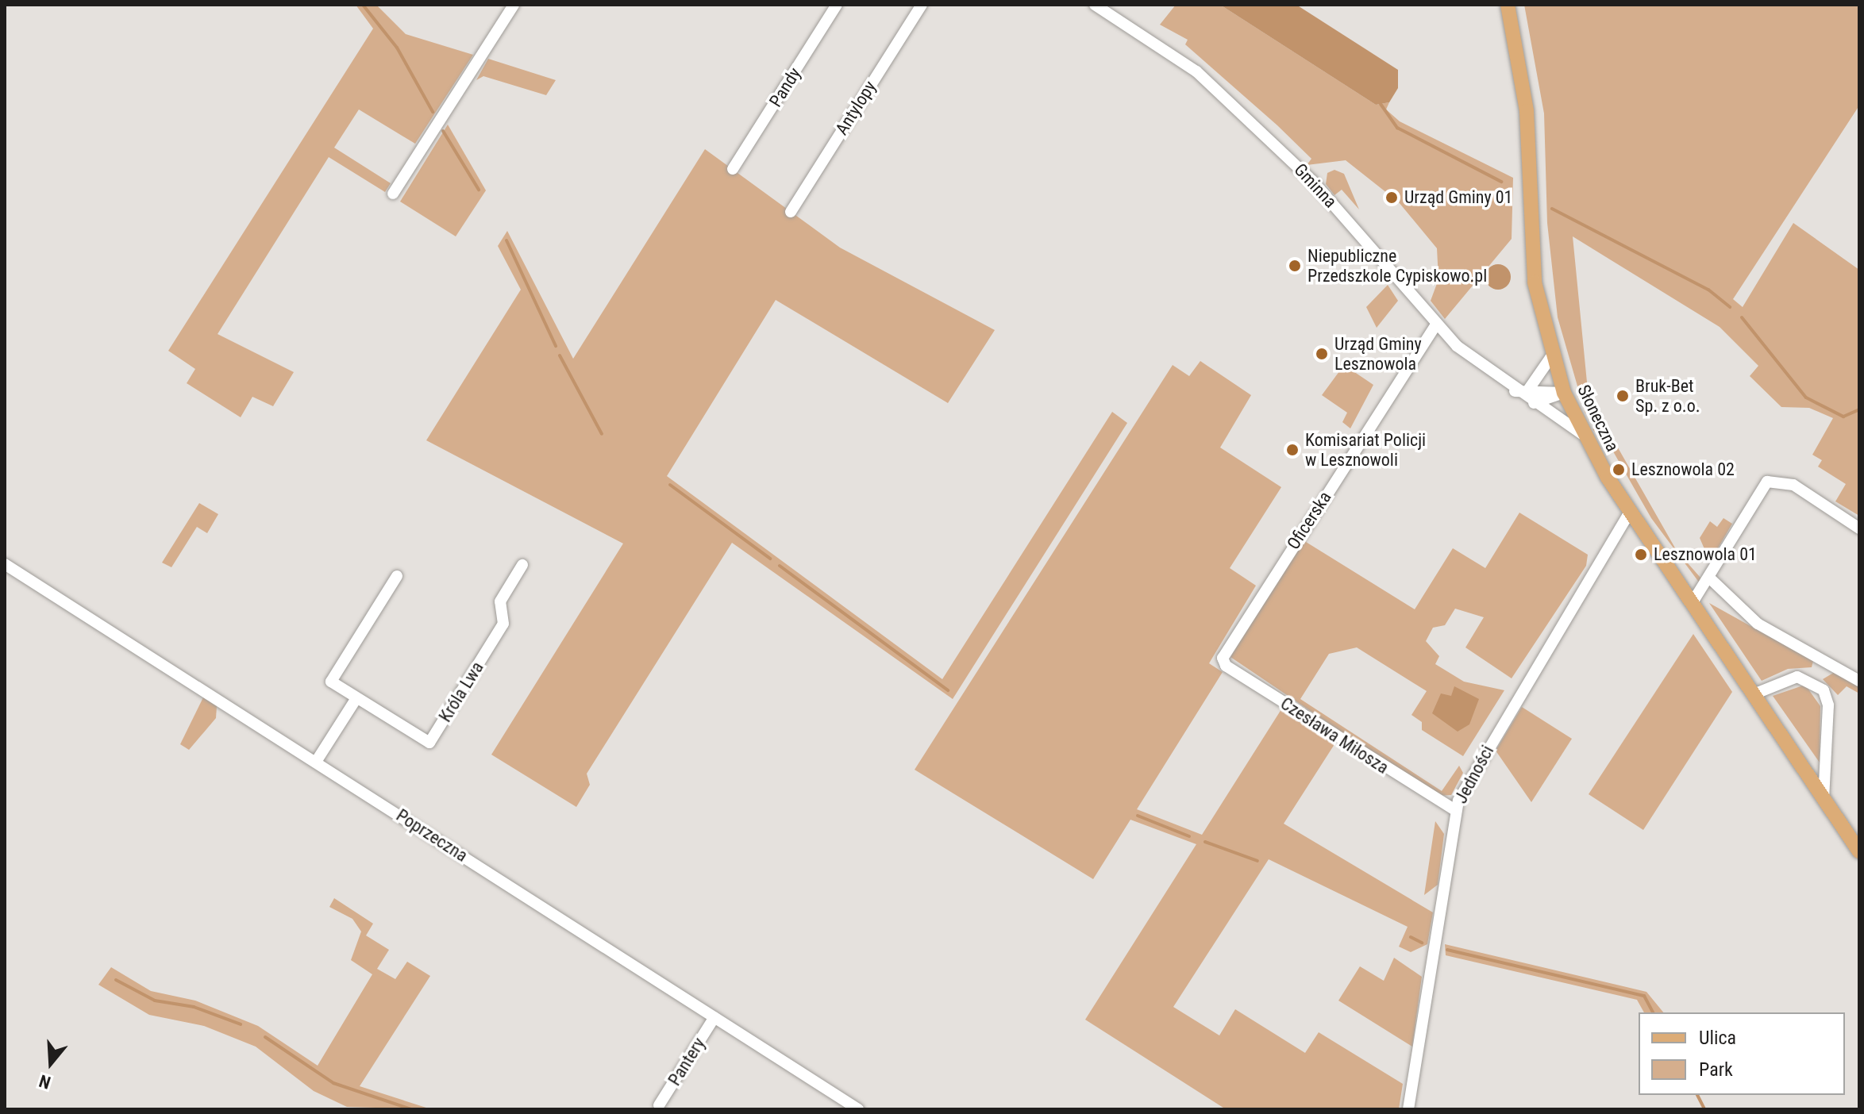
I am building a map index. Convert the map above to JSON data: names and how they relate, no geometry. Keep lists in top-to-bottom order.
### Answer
{
  "streets": {
    "main road": ["Słoneczna"],
    "street": [
      "Pandy",
      "Antylopy",
      "Gminna",
      "Oficerska",
      "Króla Lwa",
      "Czesława Miłosza",
      "Jedności",
      "Poprzeczna",
      "Pantery"
    ]
  },
  "crossings": [
    ["Gminna", "Słoneczna"],
    ["Gminna", "Oficerska"],
    ["Słoneczna", "Jedności"],
    ["Oficerska", "Czesława Miłosza"],
    ["Czesława Miłosza", "Jedności"],
    ["Poprzeczna", "Pantery"]
  ],
  "places": [
    "Urząd Gminy 01",
    "Niepubliczne Przedszkole Cypiskowo.pl",
    "Urząd Gminy Lesznowola",
    "Bruk-Bet Sp. z o.o.",
    "Komisariat Policji w Lesznowoli",
    "Lesznowola 02",
    "Lesznowola 01"
  ],
  "legend": ["Ulica", "Park"],
  "north": "bottom"
}
